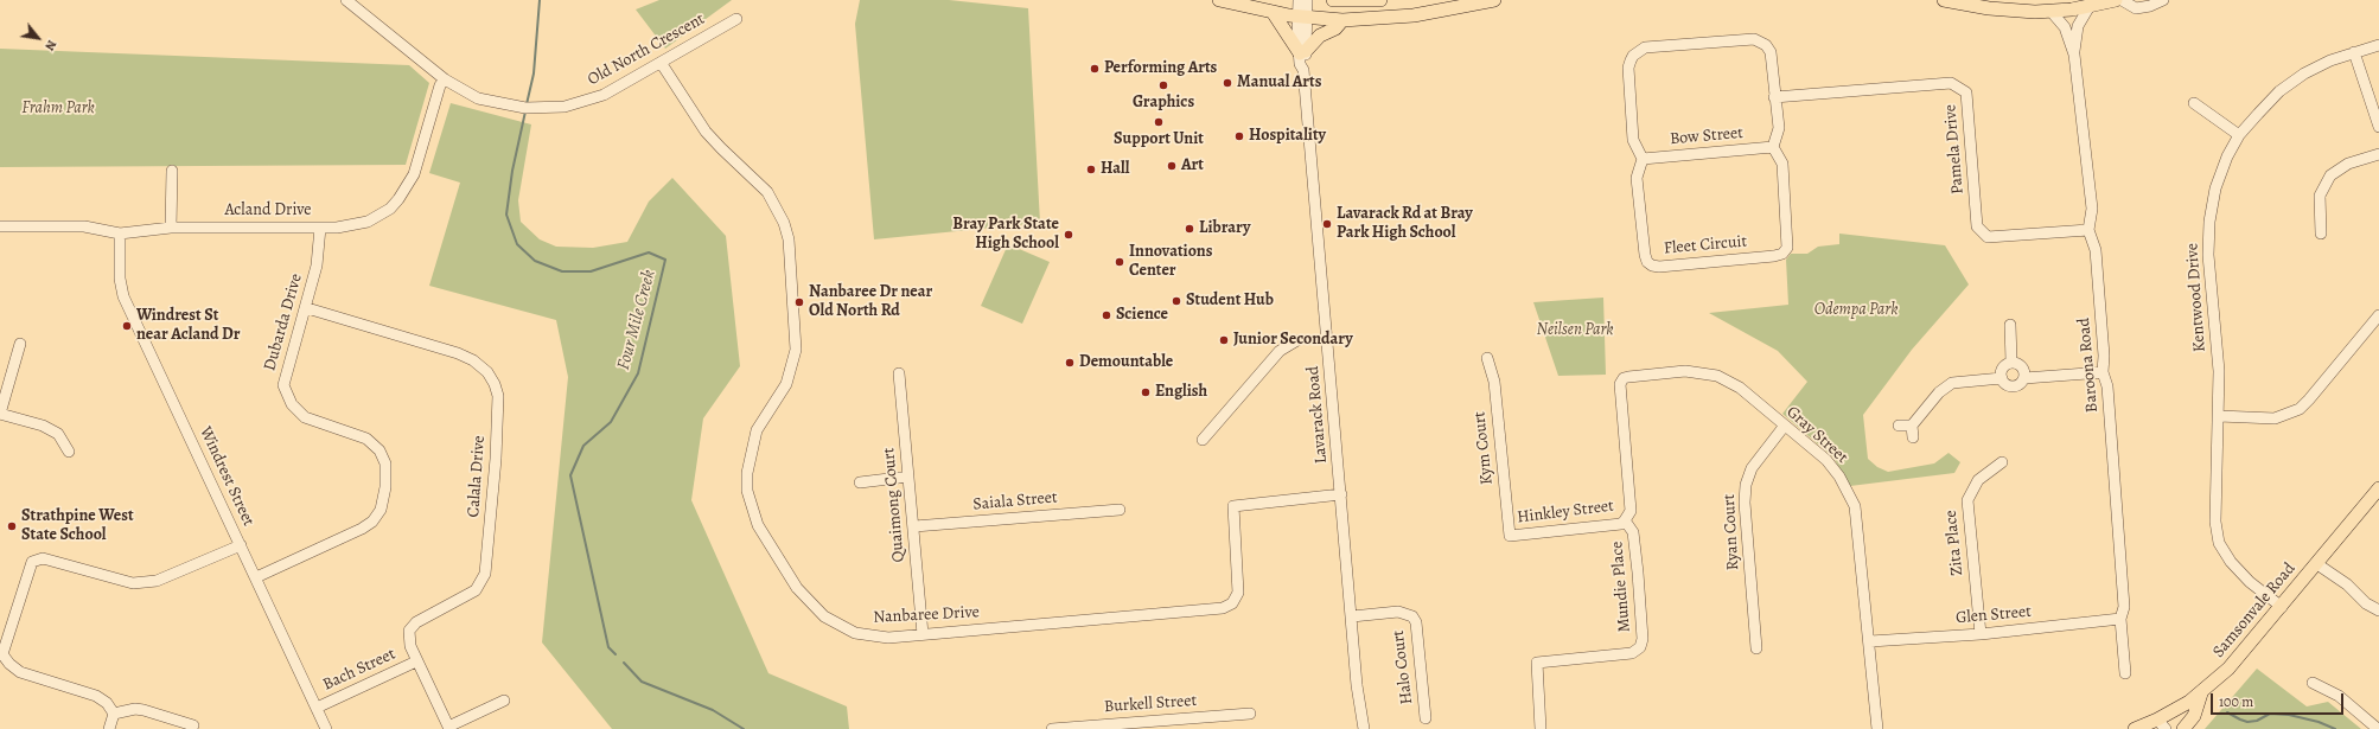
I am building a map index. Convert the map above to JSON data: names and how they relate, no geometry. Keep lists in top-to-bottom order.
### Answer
{
  "streets": {
    "main road": ["Samsonvale Road"],
    "street": [
      "Old North Crescent",
      "Bow Street",
      "Pamela Drive",
      "Acland Drive",
      "Fleet Circuit",
      "Kentwood Drive",
      "Dubarda Drive",
      "Baroona Road",
      "Lavarack Road",
      "Gray Street",
      "Kym Court",
      "Windrest Street",
      "Calala Drive",
      "Saiala Street",
      "Quaimong Court",
      "Hinkley Street",
      "Ryan Court",
      "Zita Place",
      "Mundie Place",
      "Nanbaree Drive",
      "Glen Street",
      "Halo Court",
      "Bach Street",
      "Burkell Street"
    ]
  },
  "crossings": [
    ["Old North Crescent", "Acland Drive"],
    ["Old North Crescent", "Nanbaree Drive"],
    ["Bow Street", "Fleet Circuit"],
    ["Pamela Drive", "Baroona Road"],
    ["Acland Drive", "Dubarda Drive"],
    ["Acland Drive", "Windrest Street"],
    ["Kentwood Drive", "Samsonvale Road"],
    ["Dubarda Drive", "Windrest Street"],
    ["Dubarda Drive", "Calala Drive"],
    ["Baroona Road", "Glen Street"],
    ["Lavarack Road", "Nanbaree Drive"],
    ["Lavarack Road", "Halo Court"],
    ["Gray Street", "Ryan Court"],
    ["Gray Street", "Mundie Place"],
    ["Gray Street", "Glen Street"],
    ["Kym Court", "Hinkley Street"],
    ["Windrest Street", "Bach Street"],
    ["Calala Drive", "Bach Street"],
    ["Saiala Street", "Quaimong Court"],
    ["Quaimong Court", "Nanbaree Drive"],
    ["Hinkley Street", "Mundie Place"],
    ["Zita Place", "Glen Street"]
  ],
  "water": ["Four Mile Creek"],
  "parks": ["Frahm Park", "Odempa Park", "Neilsen Park"],
  "places": [
    "Performing Arts",
    "Manual Arts",
    "Graphics",
    "Support Unit",
    "Hospitality",
    "Art",
    "Hall",
    "Lavarack Rd at Bray Park High School",
    "Library",
    "Bray Park State High School",
    "Innovations Center",
    "Student Hub",
    "Nanbaree Dr near Old North Rd",
    "Science",
    "Windrest St near Acland Dr",
    "Junior Secondary",
    "Demountable",
    "English",
    "Strathpine West State School"
  ],
  "scale_bar": "100 m",
  "north": "bottom right"
}
